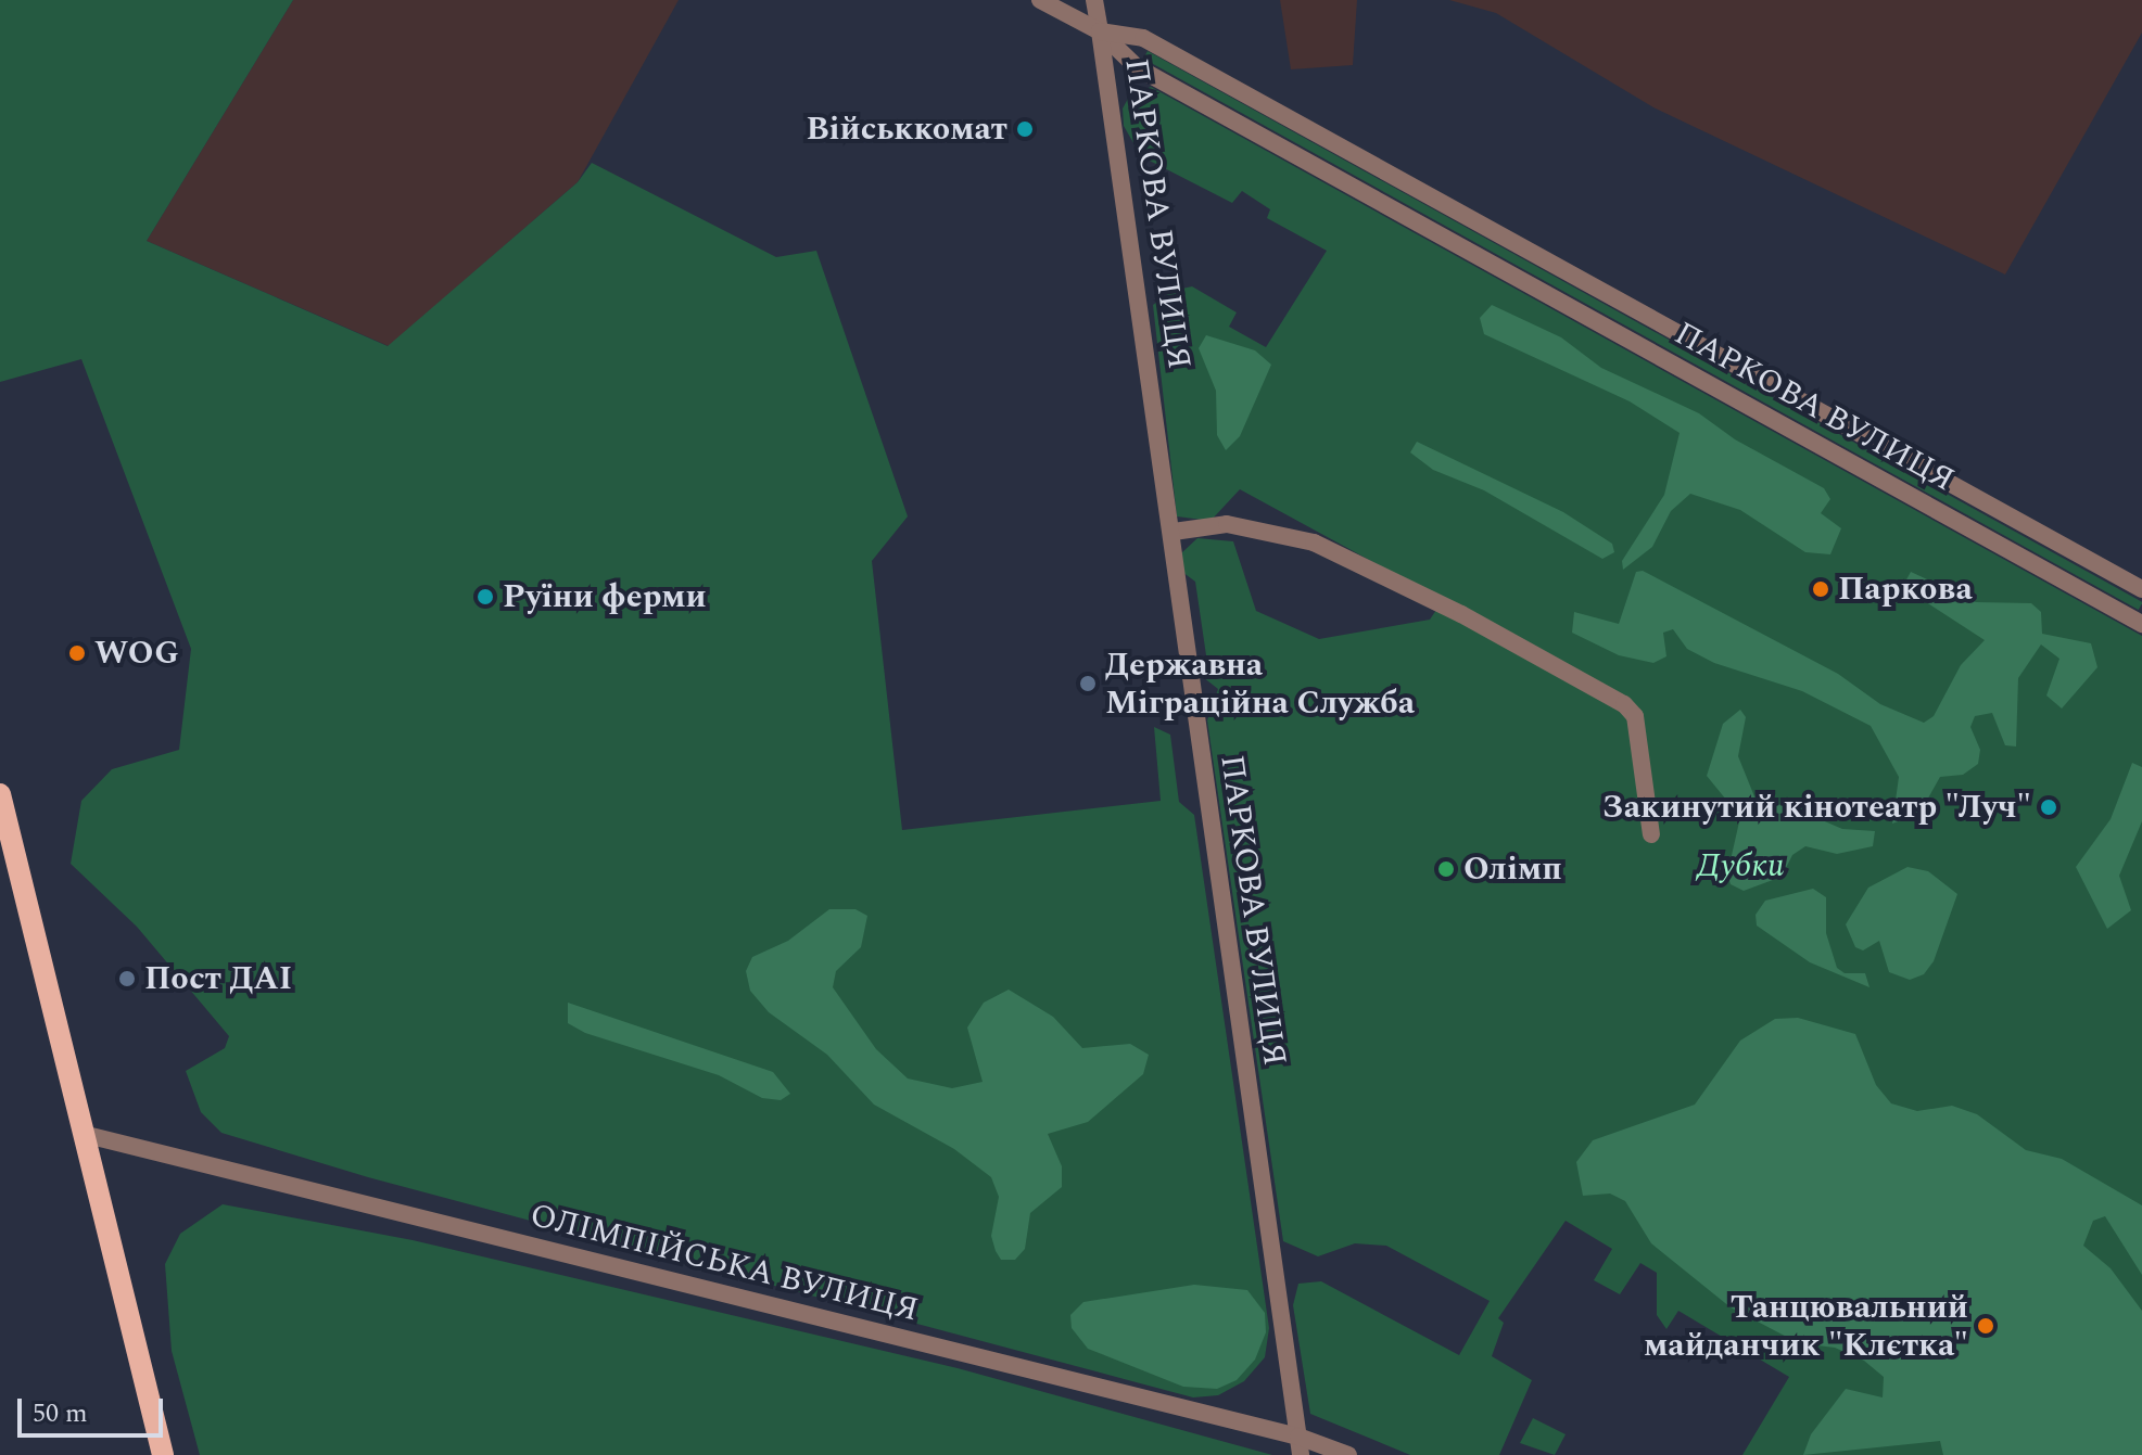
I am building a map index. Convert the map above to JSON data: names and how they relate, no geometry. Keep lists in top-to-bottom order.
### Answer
{
  "streets": {
    "street": ["ПАРКОВА ВУЛИЦЯ", "ОЛІМПІЙСЬКА ВУЛИЦЯ"]
  },
  "crossings": [
    ["ПАРКОВА ВУЛИЦЯ", "ОЛІМПІЙСЬКА ВУЛИЦЯ"]
  ],
  "parks": ["Дубки"],
  "places": [
    "Військкомат",
    "Паркова",
    "Руїни ферми",
    "WOG",
    "Державна Міграційна Служба",
    "Закинутий кінотеатр \"Луч\"",
    "Олімп",
    "Пост ДАІ",
    "Танцювальний майданчик \"Клєтка\""
  ],
  "scale_bar": "50 m"
}
